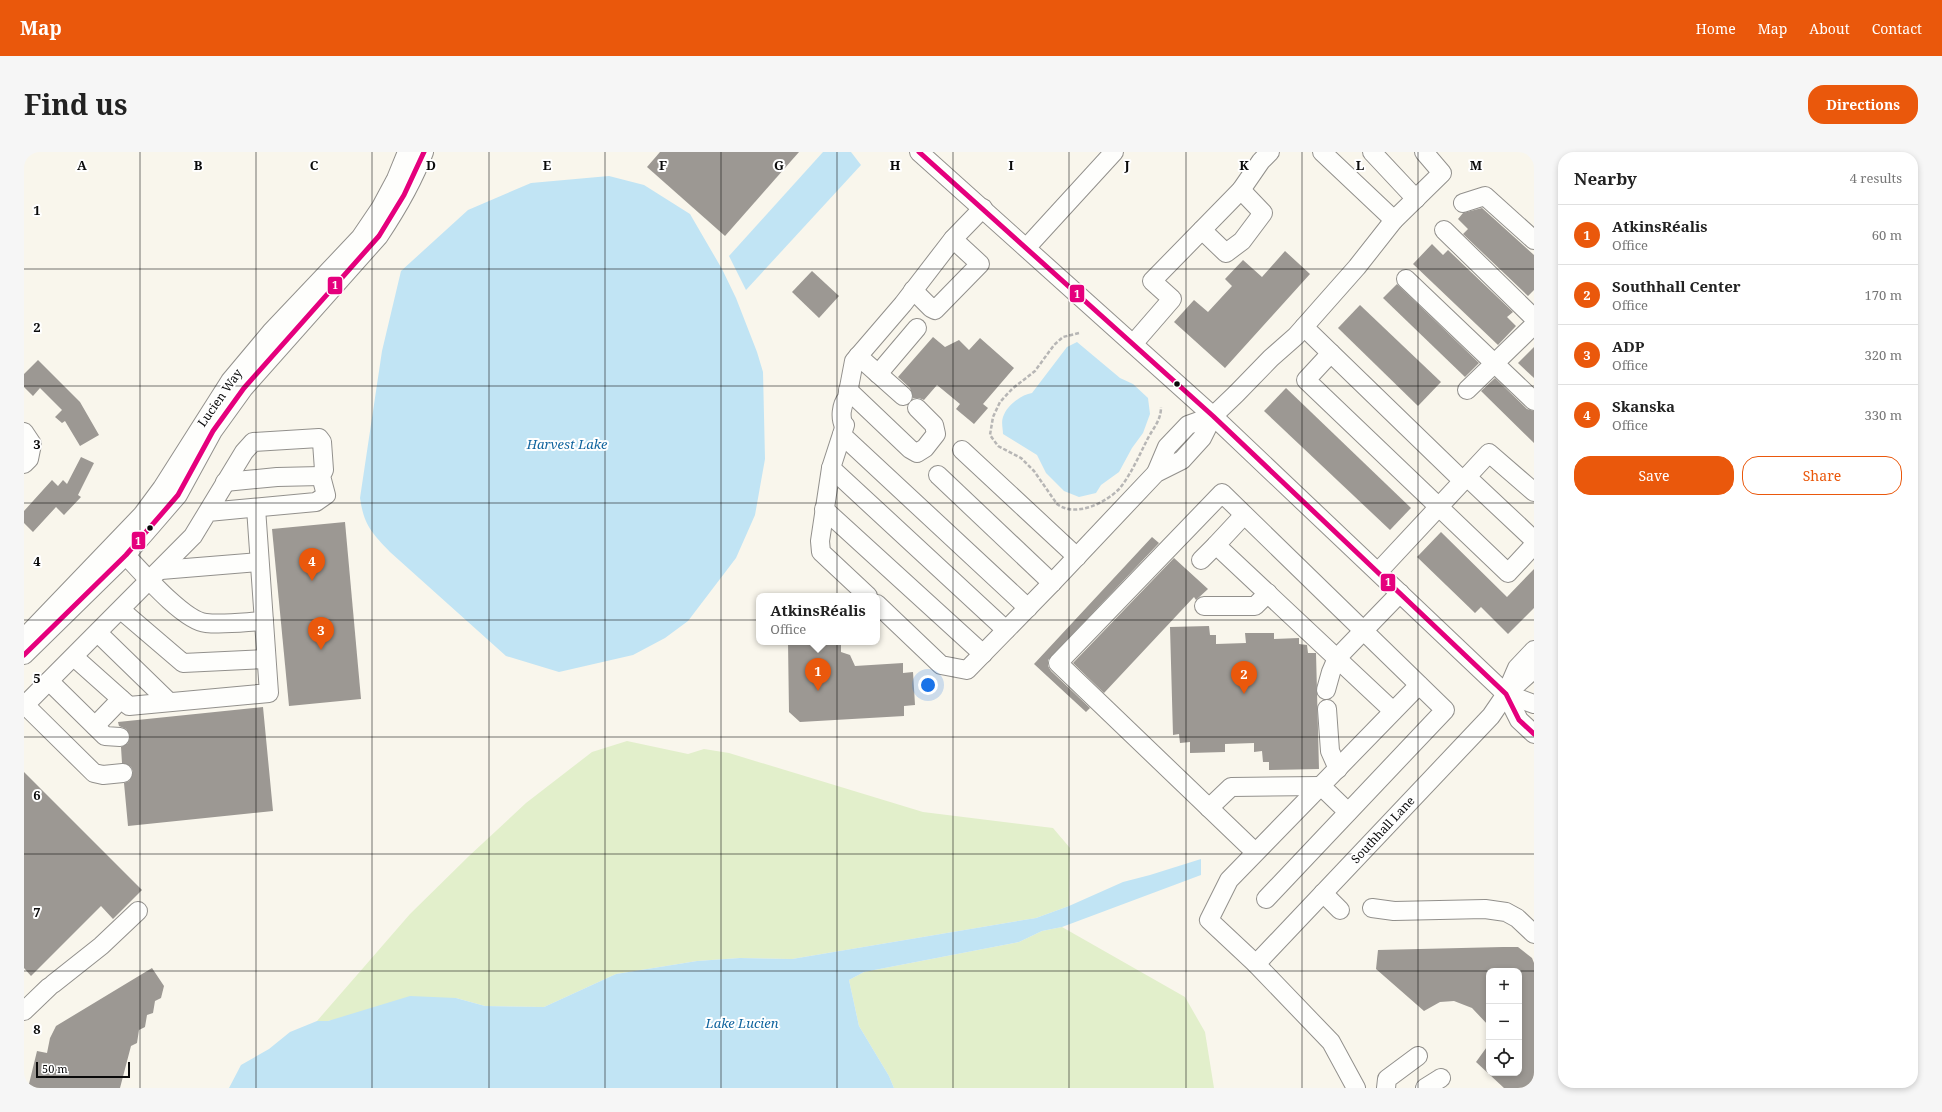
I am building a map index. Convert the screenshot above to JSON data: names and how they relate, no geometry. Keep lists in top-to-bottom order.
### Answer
{
  "streets": {
    "street": ["Lucien Way", "Southhall Lane"]
  },
  "water": ["Harvest Lake", "Lake Lucien"],
  "lines": ["transit line 1"],
  "scale_bar": "50 m",
  "page": {
    "header": "Map",
    "nav": [
      "Home",
      "Map",
      "About",
      "Contact"
    ],
    "title": "Find us",
    "buttons": [
      "Directions",
      ["Save", "Share"]
    ],
    "heading": ["Nearby", "4 results"],
    "list": [
      {
        "mark": "1",
        "name": "AtkinsRéalis",
        "note": "Office",
        "value": "60 m"
      },
      {
        "mark": "2",
        "name": "Southhall Center",
        "note": "Office",
        "value": "170 m"
      },
      {
        "mark": "3",
        "name": "ADP",
        "note": "Office",
        "value": "320 m"
      },
      {
        "mark": "4",
        "name": "Skanska",
        "note": "Office",
        "value": "330 m"
      }
    ],
    "pins": [
      "4",
      "3",
      "1",
      "2"
    ],
    "popup": ["AtkinsRéalis", "Office"],
    "map_buttons": ["+", "−"],
    "scale": "50 m"
  },
  "grid": {
    "columns": [
      "A",
      "B",
      "C",
      "D",
      "E",
      "F",
      "G",
      "H",
      "I",
      "J",
      "K",
      "L",
      "M"
    ],
    "rows": [
      "1",
      "2",
      "3",
      "4",
      "5",
      "6",
      "7",
      "8"
    ]
  }
}
